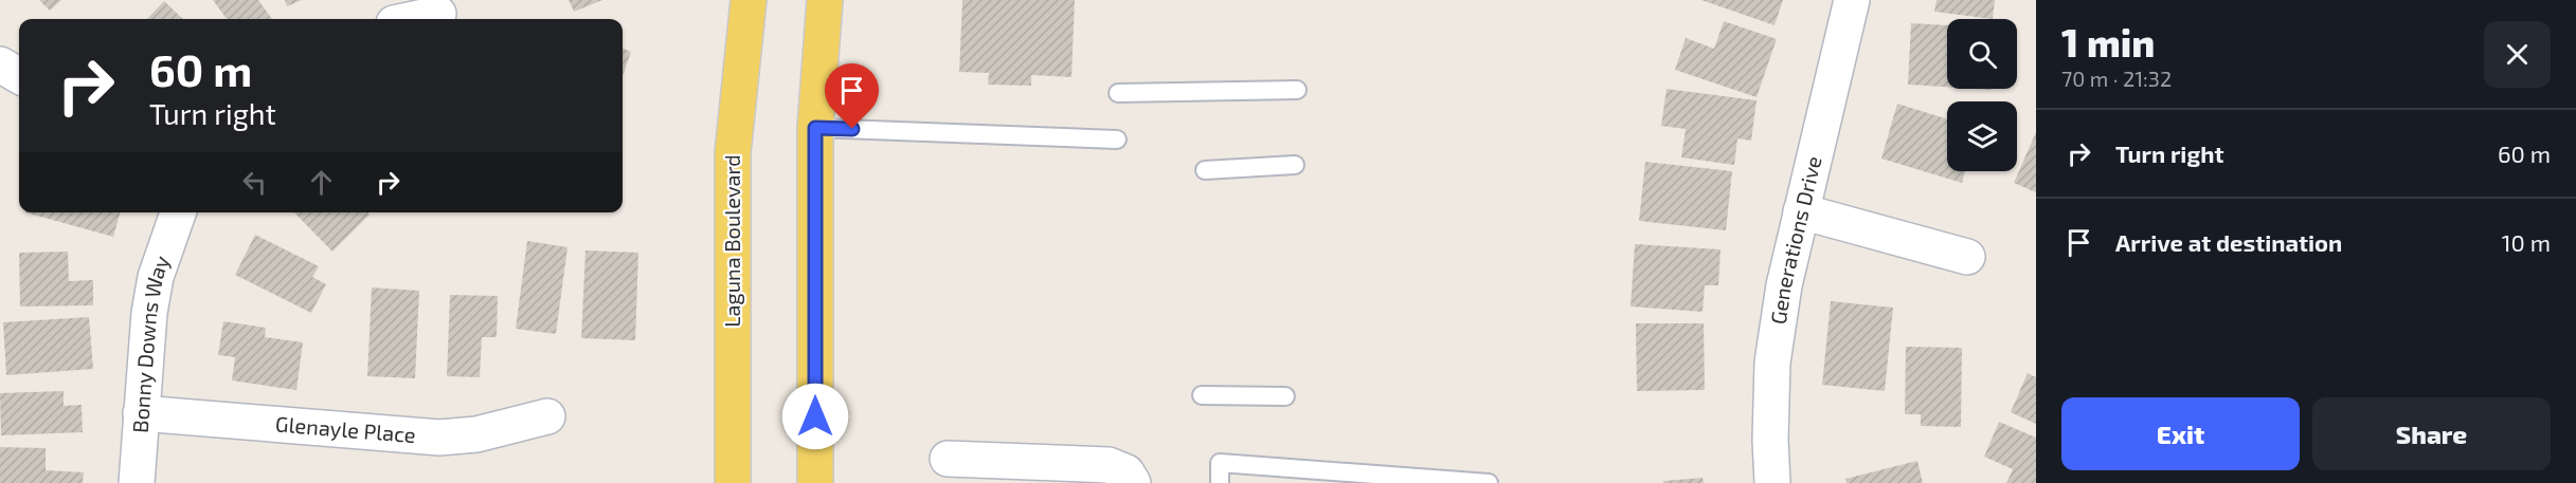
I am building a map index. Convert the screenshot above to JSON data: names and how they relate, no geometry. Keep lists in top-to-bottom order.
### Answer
{
  "streets": {
    "main road": ["Laguna Boulevard"],
    "street": ["Generations Drive", "Bonny Downs Way", "Glenayle Place"]
  },
  "crossings": [
    ["Bonny Downs Way", "Glenayle Place"]
  ],
  "page": {
    "heading": ["1 min", "70 m · 21:32"],
    "turn": ["60 m", "Turn right"],
    "list": [
      {
        "name": "Turn right",
        "value": "60 m"
      },
      {
        "name": "Arrive at destination",
        "value": "10 m"
      }
    ],
    "buttons": ["Exit", "Share"]
  }
}
